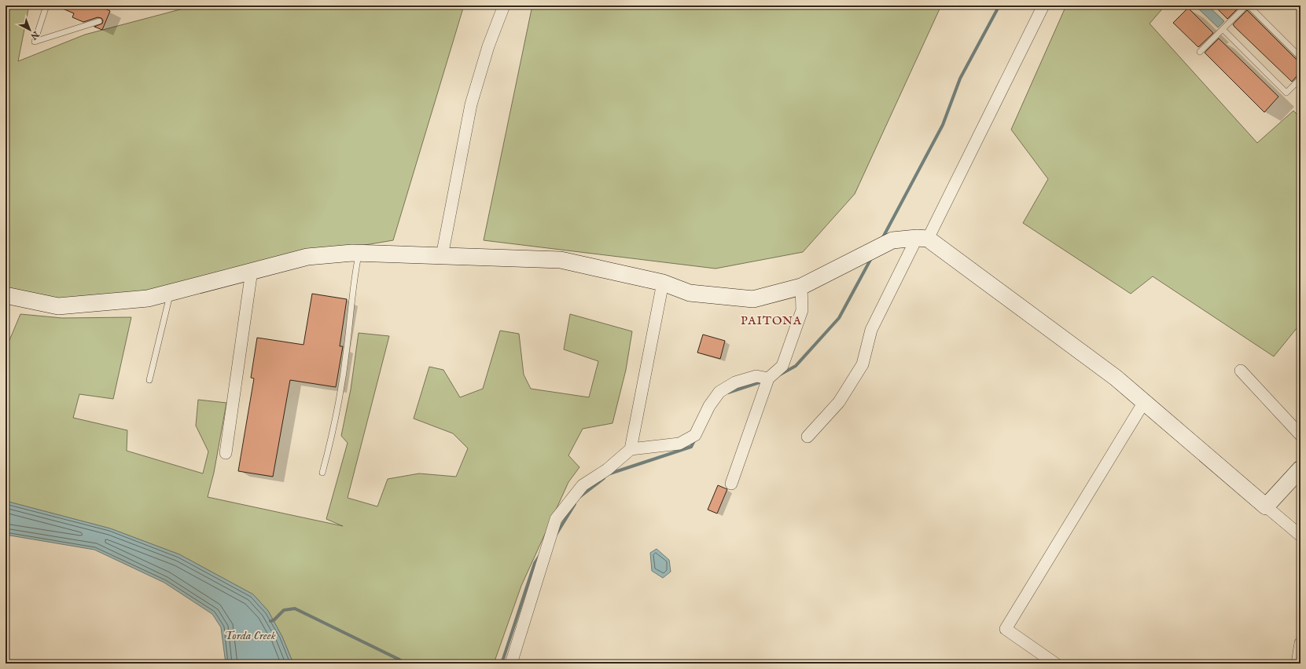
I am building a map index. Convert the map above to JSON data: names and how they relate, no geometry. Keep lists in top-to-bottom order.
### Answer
{
  "districts": ["PAITONA"],
  "water": ["Torda Creek"],
  "north": "bottom right"
}
